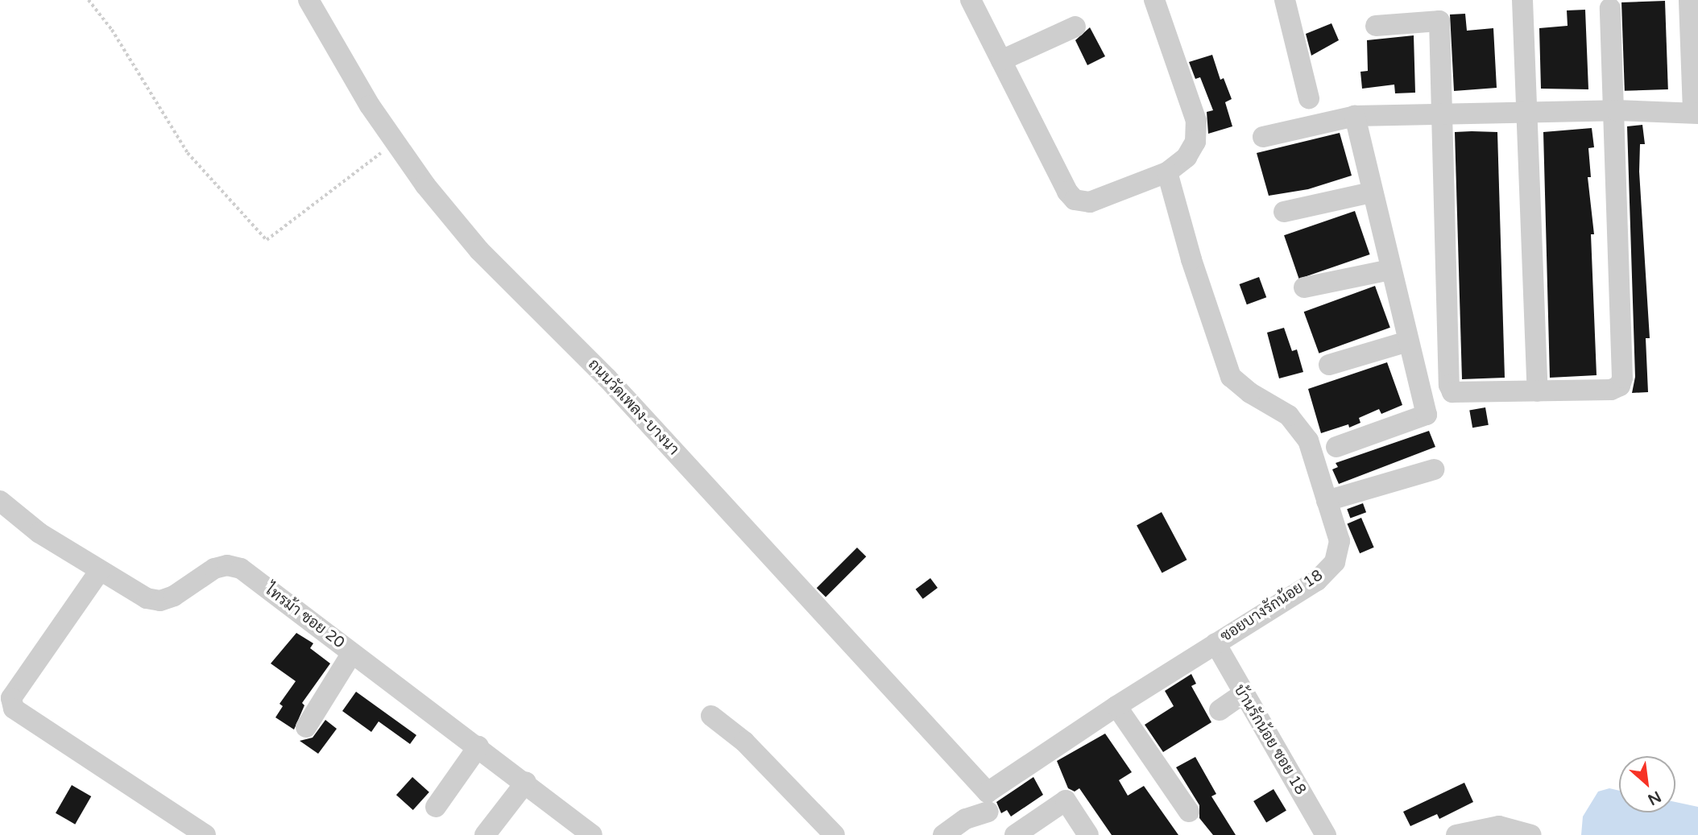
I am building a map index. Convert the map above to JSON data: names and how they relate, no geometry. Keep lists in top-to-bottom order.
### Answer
{
  "streets": {
    "street": [
      "ถนนวัดเพลง-บางนา",
      "ซอยบางรักน้อย 18",
      "ไทรม้า ซอย 20",
      "บ้านรักน้อย ซอย 18"
    ]
  },
  "crossings": [
    ["ถนนวัดเพลง-บางนา", "ซอยบางรักน้อย 18"],
    ["ซอยบางรักน้อย 18", "บ้านรักน้อย ซอย 18"]
  ],
  "north": "bottom right"
}
